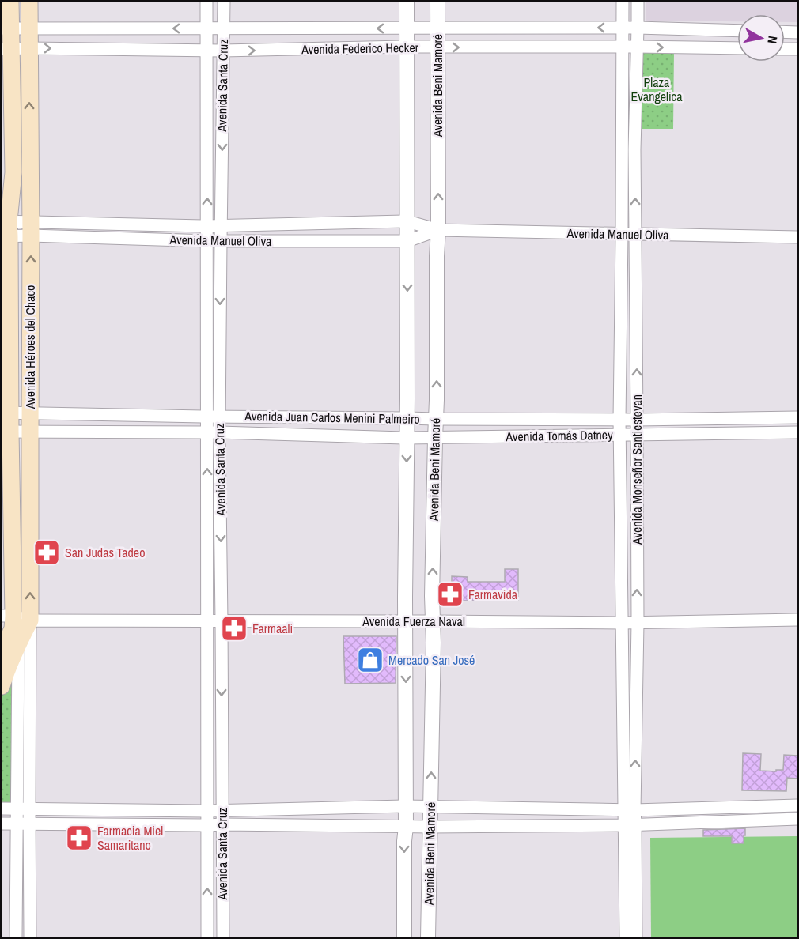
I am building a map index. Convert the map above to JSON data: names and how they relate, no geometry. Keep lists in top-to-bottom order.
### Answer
{
  "streets": {
    "main road": ["Avenida Héroes del Chaco"],
    "street": [
      "Avenida Federico Hecker",
      "Avenida Santa Cruz",
      "Avenida Beni Mamoré",
      "Avenida Manuel Oliva",
      "Avenida Juan Carlos Menini Palmeiro",
      "Avenida Tomás Datney",
      "Avenida Monseñor Santiestevan",
      "Avenida Fuerza Naval"
    ]
  },
  "crossings": [
    ["Avenida Federico Hecker", "Avenida Santa Cruz"],
    ["Avenida Federico Hecker", "Avenida Beni Mamoré"],
    ["Avenida Federico Hecker", "Avenida Héroes del Chaco"],
    ["Avenida Federico Hecker", "Avenida Monseñor Santiestevan"],
    ["Avenida Santa Cruz", "Avenida Manuel Oliva"],
    ["Avenida Santa Cruz", "Avenida Juan Carlos Menini Palmeiro"],
    ["Avenida Santa Cruz", "Avenida Fuerza Naval"],
    ["Avenida Beni Mamoré", "Avenida Manuel Oliva"],
    ["Avenida Beni Mamoré", "Avenida Juan Carlos Menini Palmeiro"],
    ["Avenida Beni Mamoré", "Avenida Tomás Datney"],
    ["Avenida Beni Mamoré", "Avenida Fuerza Naval"],
    ["Avenida Manuel Oliva", "Avenida Héroes del Chaco"],
    ["Avenida Manuel Oliva", "Avenida Monseñor Santiestevan"],
    ["Avenida Héroes del Chaco", "Avenida Juan Carlos Menini Palmeiro"],
    ["Avenida Héroes del Chaco", "Avenida Fuerza Naval"],
    ["Avenida Juan Carlos Menini Palmeiro", "Avenida Tomás Datney"],
    ["Avenida Tomás Datney", "Avenida Monseñor Santiestevan"],
    ["Avenida Monseñor Santiestevan", "Avenida Fuerza Naval"]
  ],
  "parks": ["Plaza Evangelica"],
  "places": {
    "pharmacy": [
      "San Judas Tadeo",
      "Farmavida",
      "Farmaali",
      "Farmacia Miel Samaritano"
    ],
    "shop": ["Mercado San José"]
  },
  "north": "right"
}
